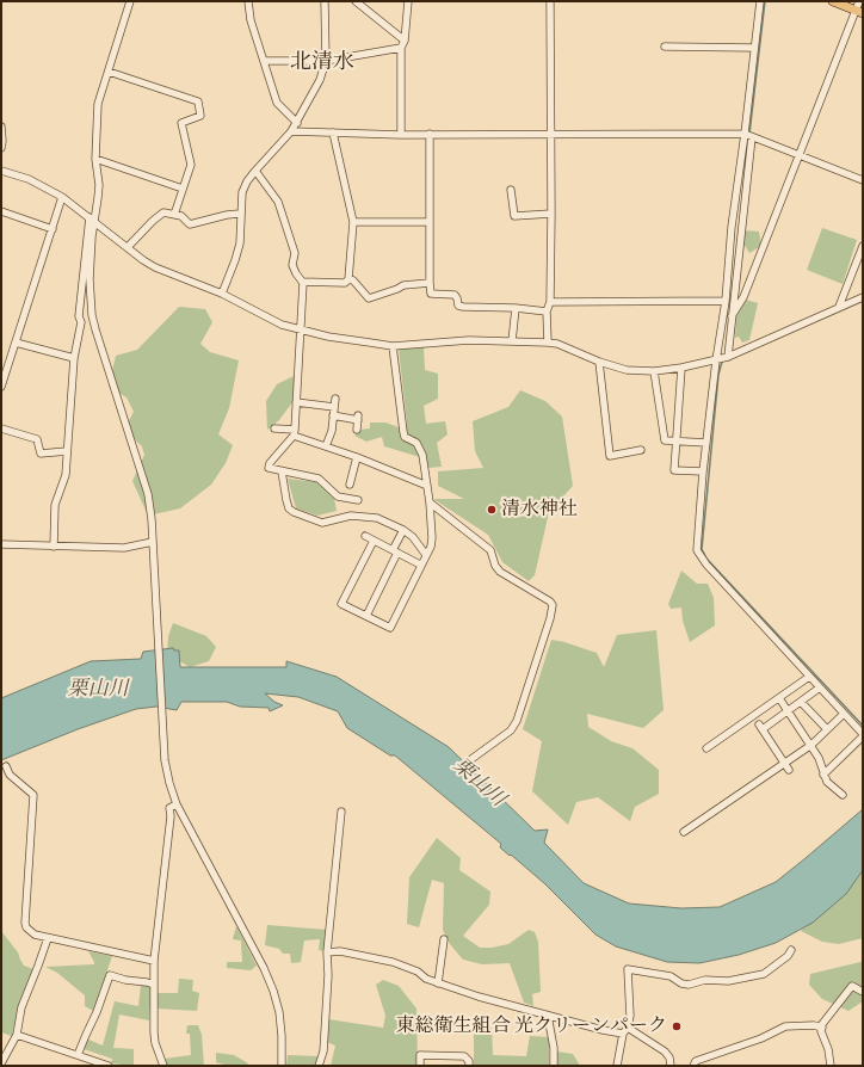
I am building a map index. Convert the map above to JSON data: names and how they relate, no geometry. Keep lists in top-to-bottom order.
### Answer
{
  "districts": ["北清水"],
  "water": ["栗山川"],
  "places": ["清水神社", "東総衛生組合 光クリーンパーク"]
}
